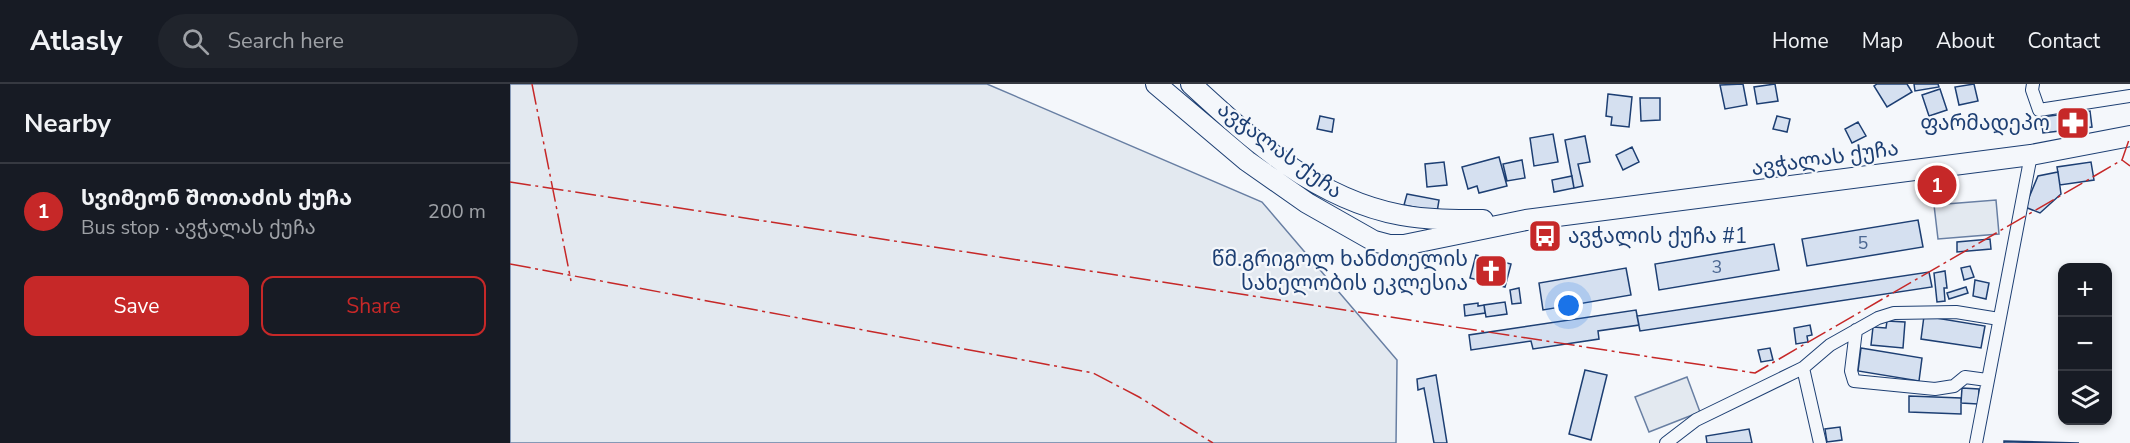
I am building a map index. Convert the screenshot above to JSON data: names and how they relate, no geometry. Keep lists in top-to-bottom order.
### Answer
{
  "streets": {
    "highway": ["ავჭალას ქუჩა"]
  },
  "places": {
    "pharmacy": ["ფარმადეპო"],
    "bus stop": ["ავჭალის ქუჩა #1"],
    "church": ["წმ.გრიგოლ ხანძთელის სახელობის ეკლესია"]
  },
  "house_numbers": ["5", "3"],
  "page": {
    "header": "Atlasly",
    "search": "Search here",
    "nav": [
      "Home",
      "Map",
      "About",
      "Contact"
    ],
    "heading": "Nearby",
    "list": [
      {
        "mark": "1",
        "name": "სვიმეონ შოთაძის ქუჩა",
        "note": "Bus stop · ავჭალას ქუჩა",
        "value": "200 m"
      }
    ],
    "pins": "1",
    "buttons": ["Save", "Share"],
    "map_buttons": ["+", "−"]
  }
}
